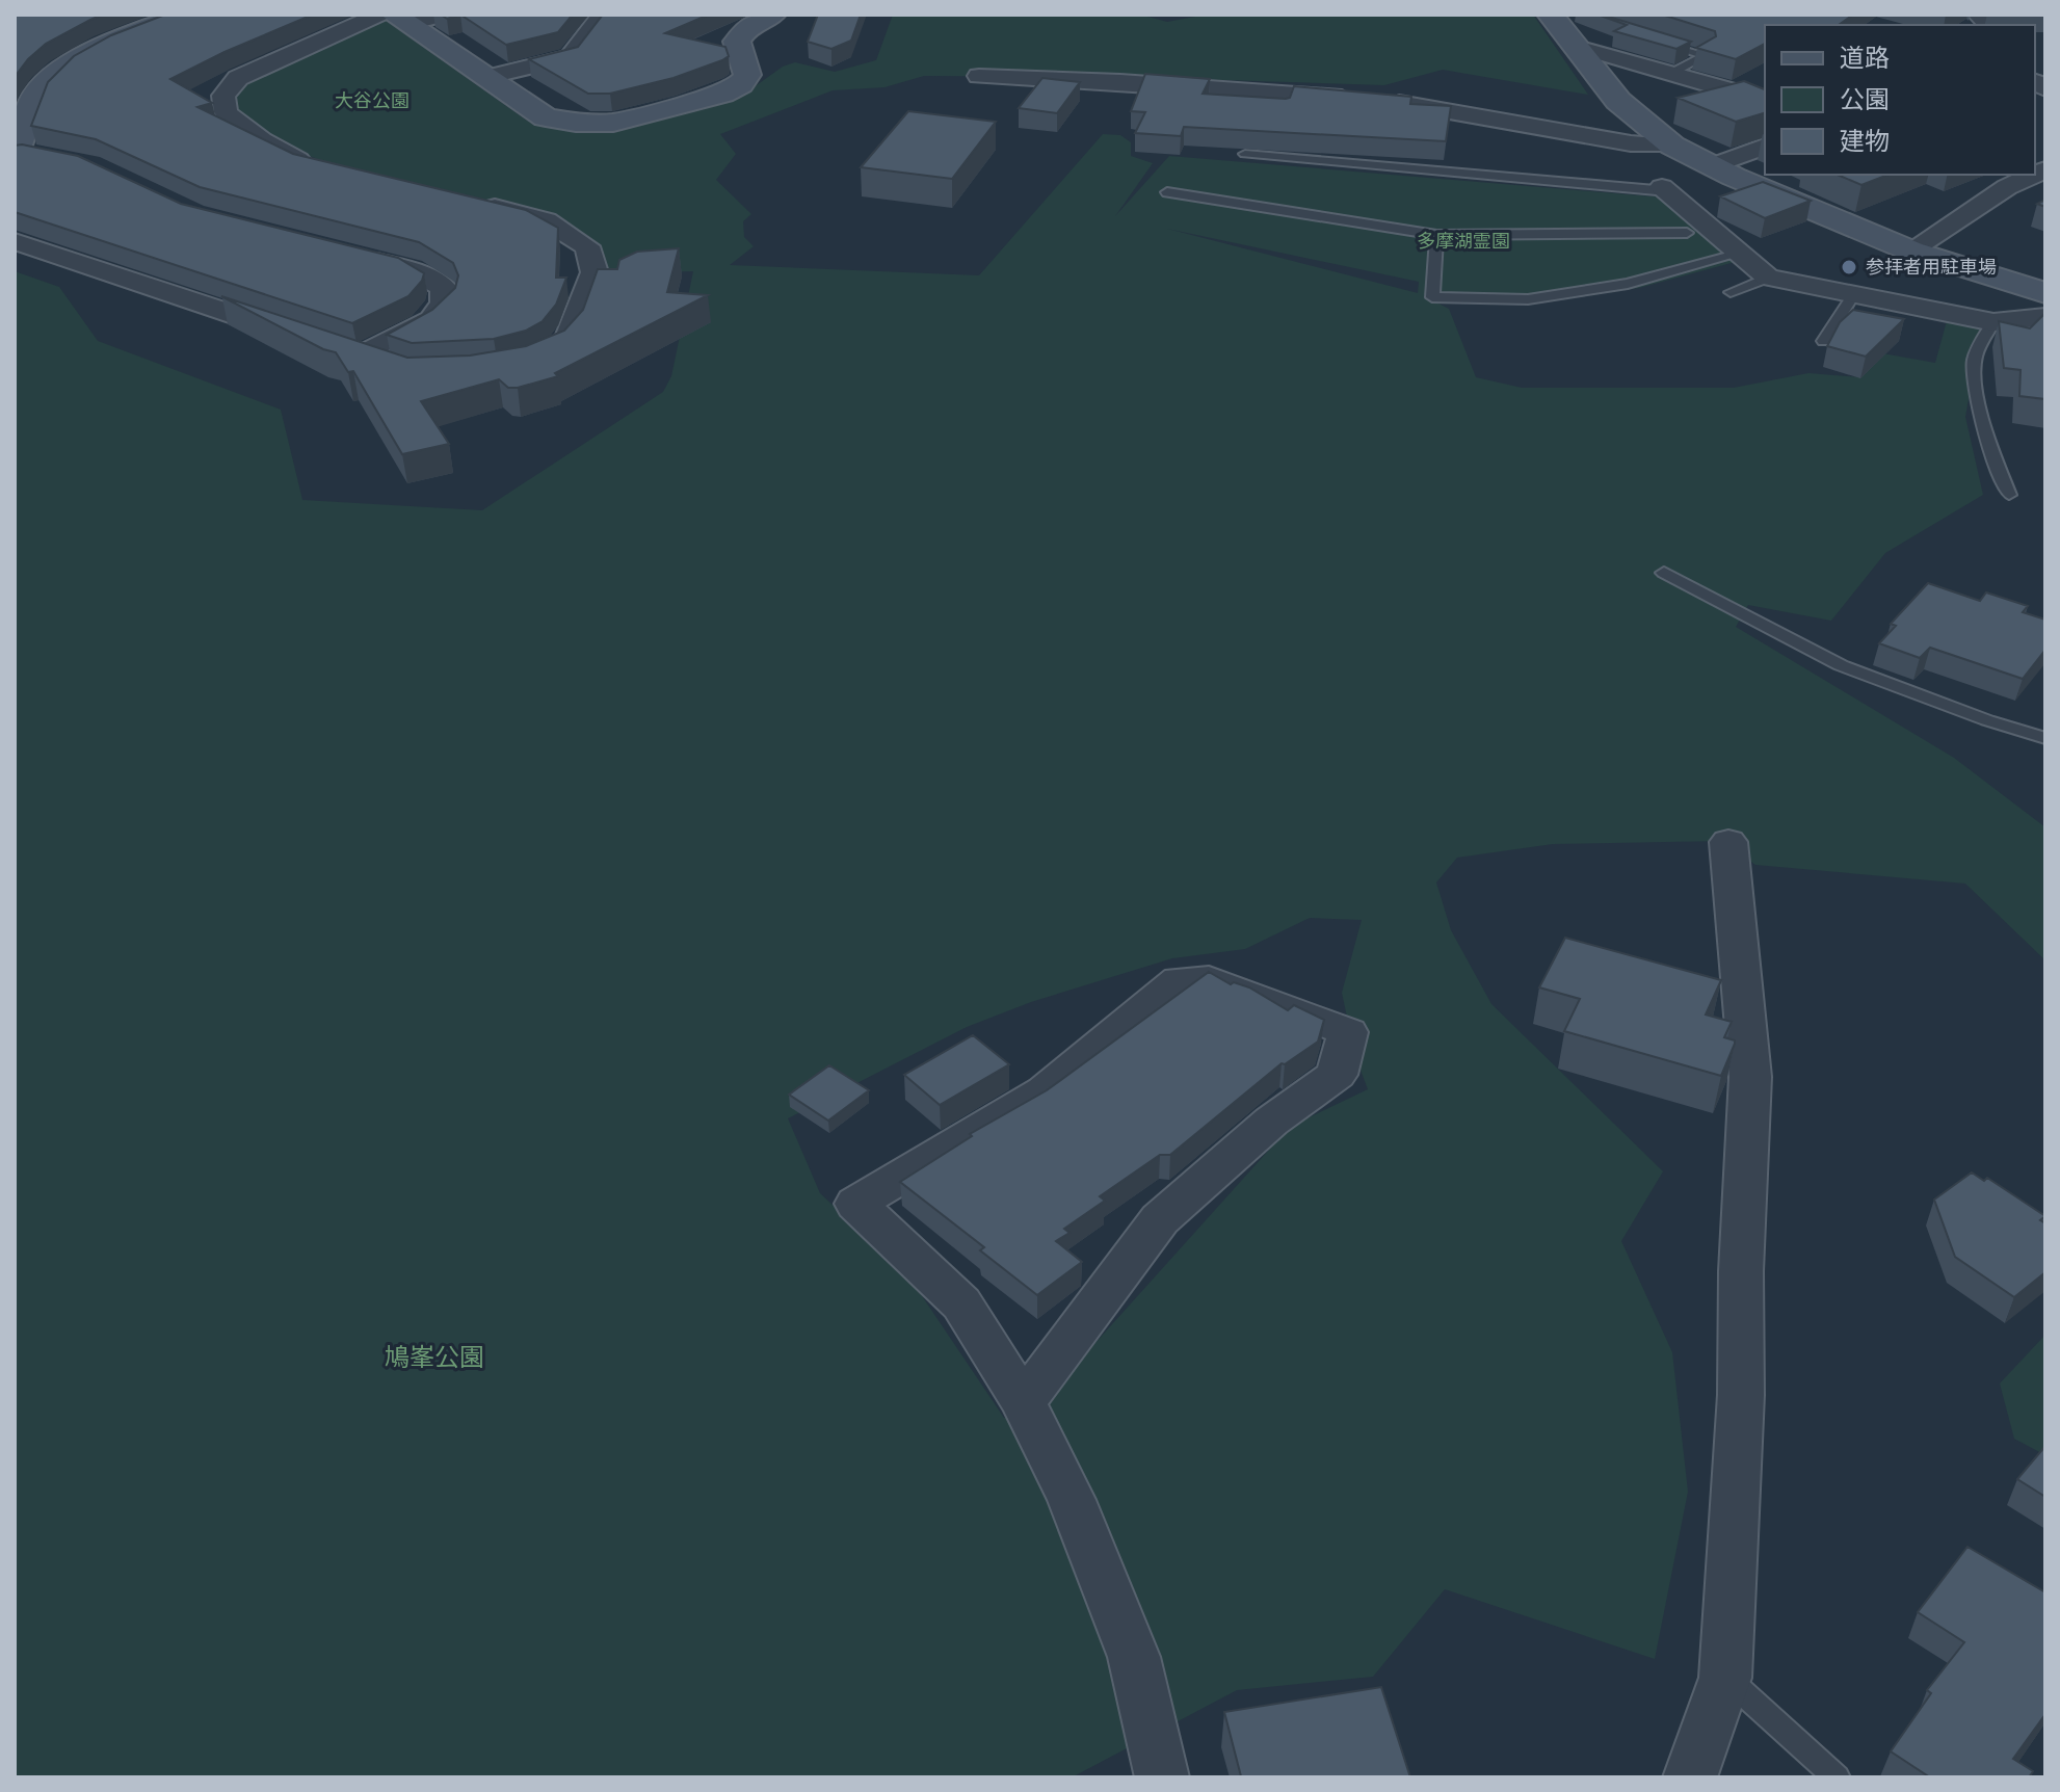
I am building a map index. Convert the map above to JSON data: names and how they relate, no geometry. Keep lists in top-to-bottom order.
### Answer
{
  "parks": ["大谷公園", "多摩湖霊園", "鳩峯公園"],
  "places": ["参拝者用駐車場"],
  "legend": ["道路", "公園", "建物"]
}
